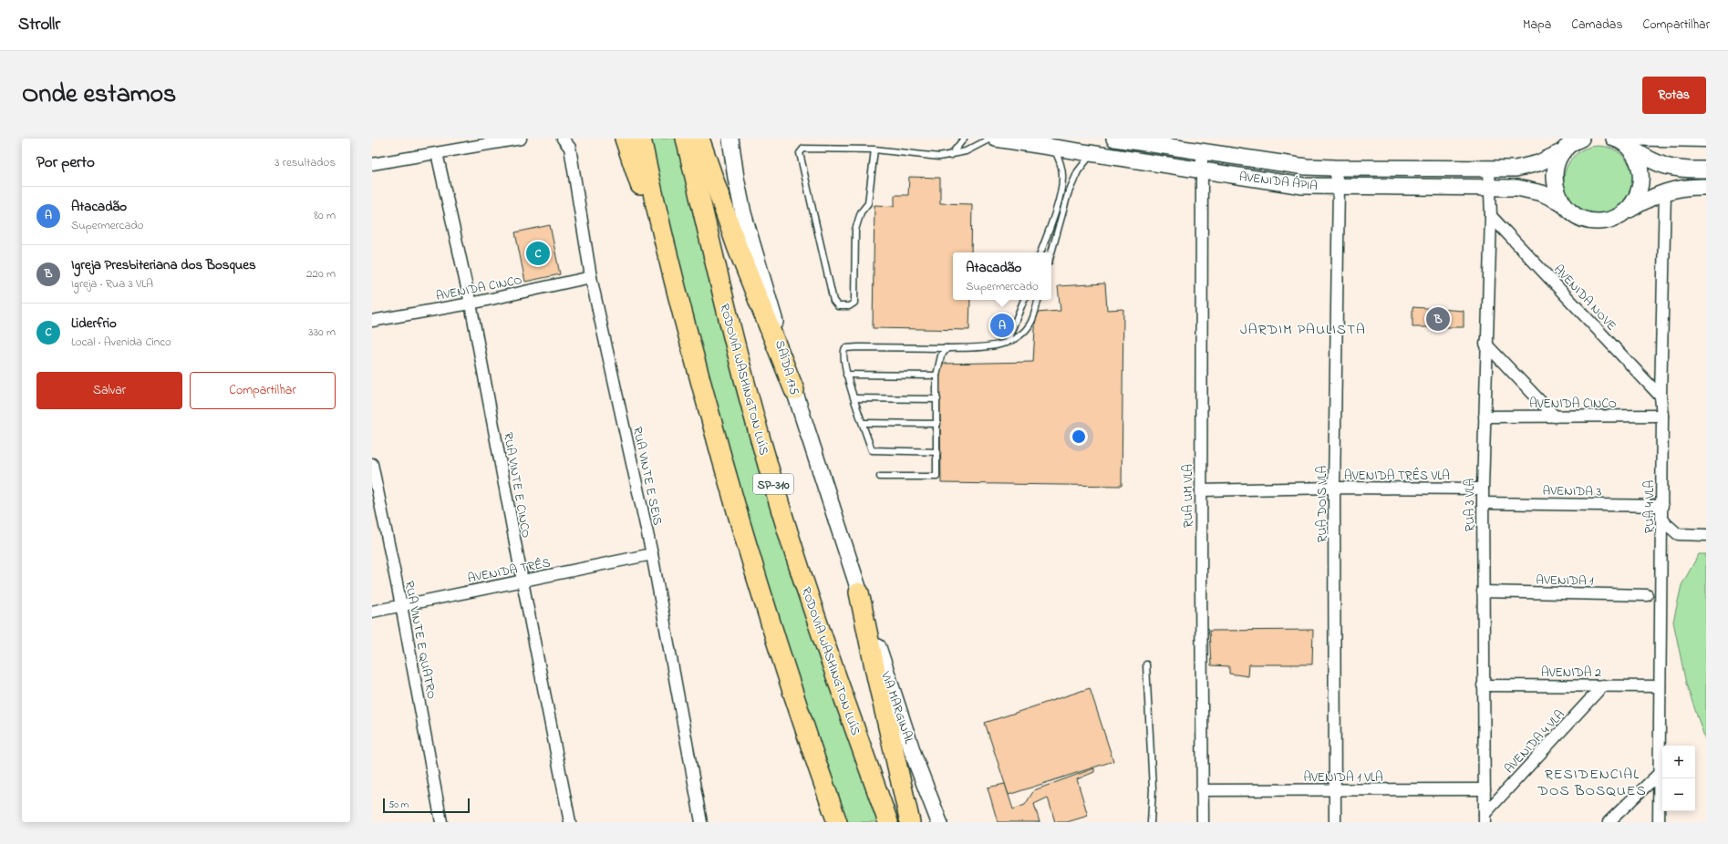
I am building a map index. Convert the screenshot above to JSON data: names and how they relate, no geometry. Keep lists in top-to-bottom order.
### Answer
{
  "streets": {
    "highway": ["RODOVIA WASHINGTON LUÍS", "SP-310"],
    "street": [
      "AVENIDA ÁPIA",
      "AVENIDA CINCO",
      "AVENIDA NOVE",
      "SAÍDA 175",
      "AVENIDA TRÊS VLA",
      "RUA VINTE E SEIS",
      "RUA VINTE E CINCO",
      "AVENIDA 3",
      "RUA UM VLA",
      "RUA DOIS VLA",
      "RUA 3 VLA",
      "RUA 4 VLA",
      "AVENIDA TRÊS",
      "AVENIDA 1",
      "RUA VINTE E QUATRO",
      "AVENIDA 2",
      "VIA MARGINAL",
      "AVENIDA 4 VLA",
      "AVENIDA 1 VLA"
    ]
  },
  "crossings": [
    ["AVENIDA ÁPIA", "RUA UM VLA"],
    ["AVENIDA ÁPIA", "RUA DOIS VLA"],
    ["AVENIDA ÁPIA", "RUA 3 VLA"],
    ["AVENIDA CINCO", "RUA VINTE E SEIS"],
    ["AVENIDA CINCO", "RUA VINTE E CINCO"],
    ["AVENIDA CINCO", "RUA 3 VLA"],
    ["AVENIDA CINCO", "RUA 4 VLA"],
    ["AVENIDA NOVE", "RUA 3 VLA"],
    ["AVENIDA NOVE", "RUA 4 VLA"],
    ["SAÍDA 175", "VIA MARGINAL"],
    ["AVENIDA TRÊS VLA", "RUA UM VLA"],
    ["AVENIDA TRÊS VLA", "RUA DOIS VLA"],
    ["AVENIDA TRÊS VLA", "RUA 3 VLA"],
    ["RUA VINTE E SEIS", "AVENIDA TRÊS"],
    ["RUA VINTE E CINCO", "AVENIDA TRÊS"],
    ["AVENIDA 3", "RUA 3 VLA"],
    ["AVENIDA 3", "RUA 4 VLA"],
    ["RUA UM VLA", "AVENIDA 1 VLA"],
    ["RUA DOIS VLA", "AVENIDA 1 VLA"],
    ["RUA 3 VLA", "AVENIDA 1"],
    ["RUA 3 VLA", "AVENIDA 2"],
    ["RUA 3 VLA", "AVENIDA 4 VLA"],
    ["RUA 3 VLA", "AVENIDA 1 VLA"],
    ["RUA 4 VLA", "AVENIDA 2"],
    ["AVENIDA TRÊS", "RUA VINTE E QUATRO"],
    ["AVENIDA 2", "AVENIDA 4 VLA"]
  ],
  "districts": ["JARDIM PAULISTA", "RESIDENCIAL DOS BOSQUES"],
  "scale_bar": "50 m",
  "page": {
    "header": "Strollr",
    "nav": ["Mapa", "Camadas", "Compartilhar"],
    "title": "Onde estamos",
    "buttons": [
      "Rotas",
      ["Salvar", "Compartilhar"]
    ],
    "heading": ["Por perto", "3 resultados"],
    "list": [
      {
        "mark": "A",
        "name": "Atacadão",
        "note": "Supermercado",
        "value": "80 m"
      },
      {
        "mark": "B",
        "name": "Igreja Presbiteriana dos Bosques",
        "note": "Igreja · Rua 3 VLA",
        "value": "220 m"
      },
      {
        "mark": "C",
        "name": "Liderfrio",
        "note": "Local · Avenida Cinco",
        "value": "330 m"
      }
    ],
    "pins": ["C", "B", "A"],
    "popup": ["Atacadão", "Supermercado"],
    "map_buttons": ["+", "−"],
    "scale": "50 m"
  }
}
